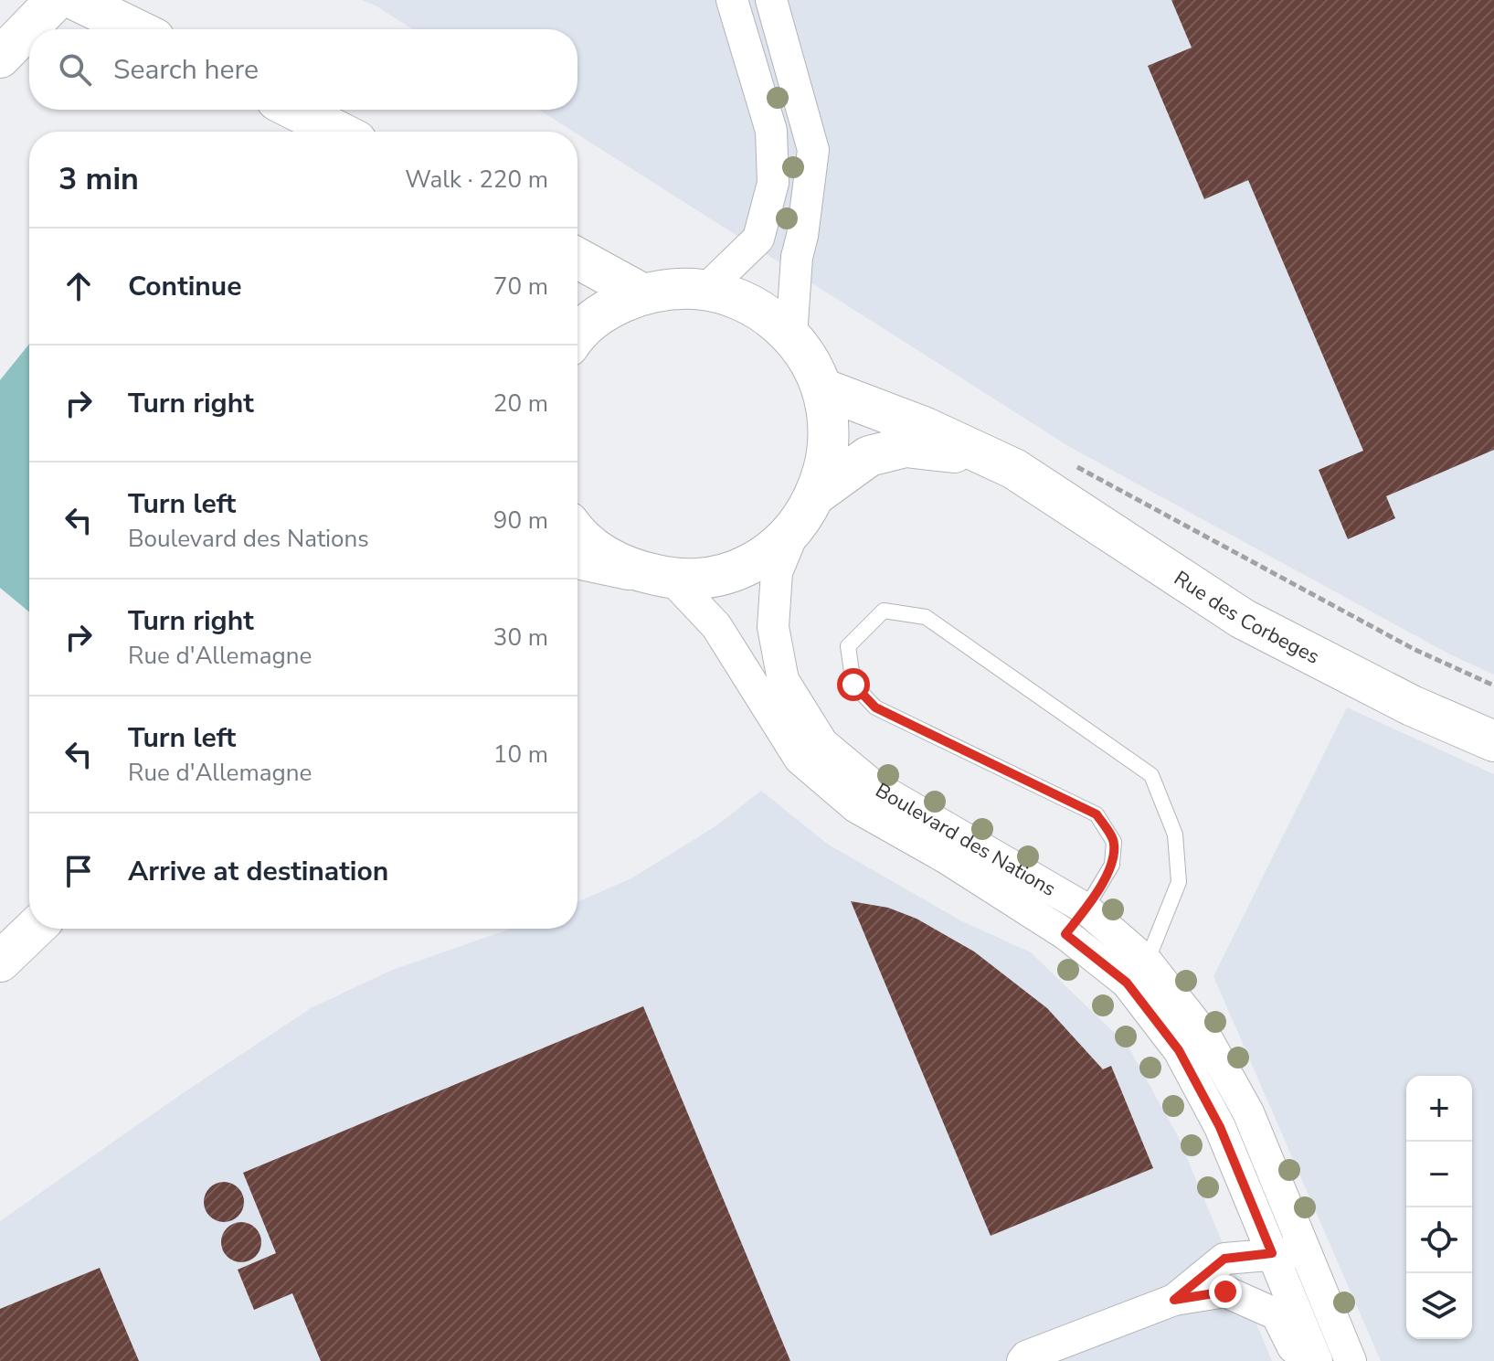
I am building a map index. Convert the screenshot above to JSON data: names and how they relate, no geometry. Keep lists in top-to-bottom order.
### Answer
{
  "streets": {
    "main road": ["Rue des Corbeges"],
    "street": ["Boulevard des Nations"]
  },
  "crossings": [
    ["Rue des Corbeges", "Boulevard des Nations"]
  ],
  "page": {
    "search": "Search here",
    "heading": ["3 min", "Walk · 220 m"],
    "list": [
      ["Continue", "70 m"],
      ["Turn right", "20 m"],
      ["Turn left", "Boulevard des Nations", "90 m"],
      ["Turn right", "Rue d'Allemagne", "30 m"],
      ["Turn left", "Rue d'Allemagne", "10 m"],
      "Arrive at destination"
    ],
    "map_buttons": ["+", "−"]
  }
}
